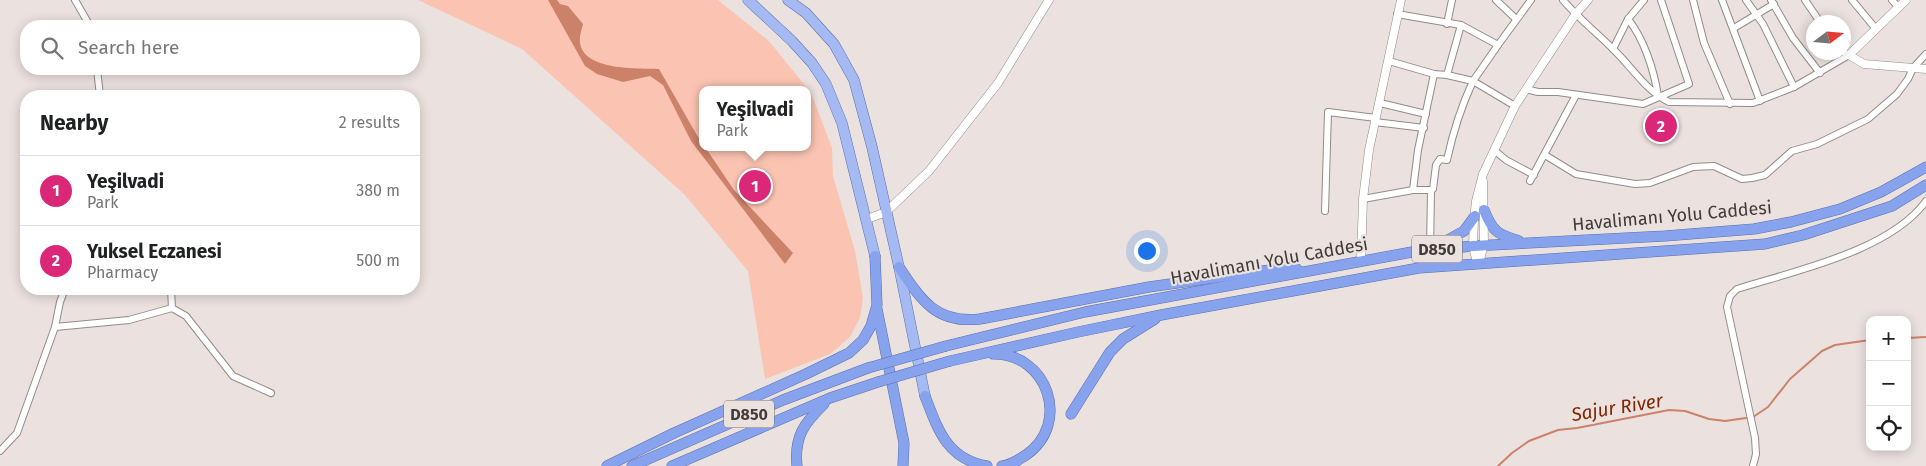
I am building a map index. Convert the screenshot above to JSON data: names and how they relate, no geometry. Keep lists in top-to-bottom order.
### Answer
{
  "streets": {
    "highway": ["Havalimanı Yolu Caddesi", "D850"]
  },
  "water": ["Sajur River"],
  "north": "right",
  "page": {
    "search": "Search here",
    "popup": ["Yeşilvadi", "Park"],
    "heading": ["Nearby", "2 results"],
    "pins": ["2", "1"],
    "list": [
      {
        "mark": "1",
        "name": "Yeşilvadi",
        "note": "Park",
        "value": "380 m"
      },
      {
        "mark": "2",
        "name": "Yuksel Eczanesi",
        "note": "Pharmacy",
        "value": "500 m"
      }
    ],
    "map_buttons": ["+", "−"]
  }
}
